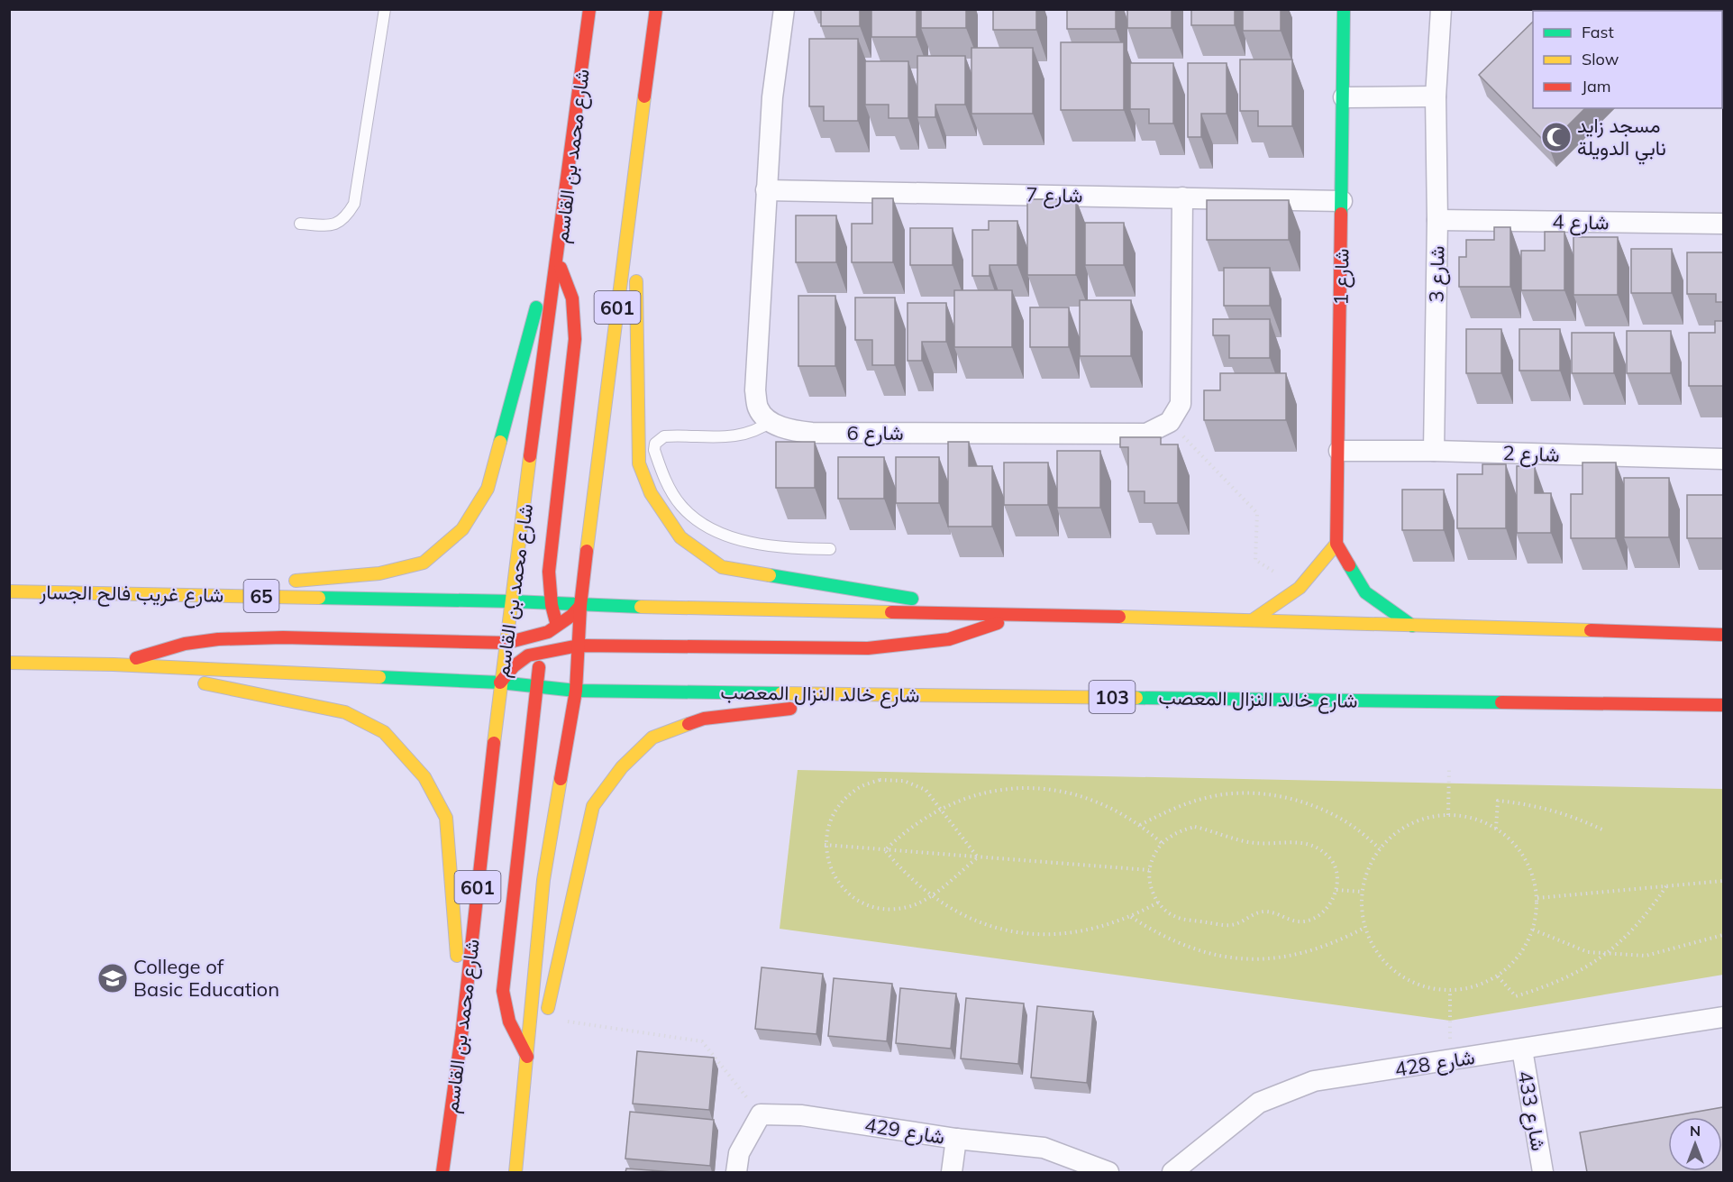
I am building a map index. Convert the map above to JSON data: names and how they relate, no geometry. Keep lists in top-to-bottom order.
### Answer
{
  "streets": {
    "main road": [
      "شارع محمد بن القاسم",
      "شارع 1",
      "601",
      "شارع غريب فالح الجسار",
      "65",
      "شارع خالد النزال المعصب",
      "103"
    ],
    "street": [
      "شارع 7",
      "شارع 4",
      "شارع 3",
      "شارع 6",
      "شارع 2",
      "شارع 428",
      "شارع 433",
      "شارع 429"
    ]
  },
  "crossings": [
    ["شارع محمد بن القاسم", "شارع غريب فالح الجسار"],
    ["شارع محمد بن القاسم", "شارع خالد النزال المعصب"],
    ["شارع 7", "شارع 1"],
    ["شارع 4", "شارع 3"],
    ["شارع 3", "شارع 2"],
    ["شارع 1", "شارع 2"],
    ["601", "شارع خالد النزال المعصب"],
    ["شارع 428", "شارع 433"]
  ],
  "places": {
    "mosque": ["مسجد زايد نابي الدويلة"],
    "school or university": ["College of Basic Education"]
  },
  "legend": ["Fast", "Slow", "Jam"],
  "north": "top"
}
